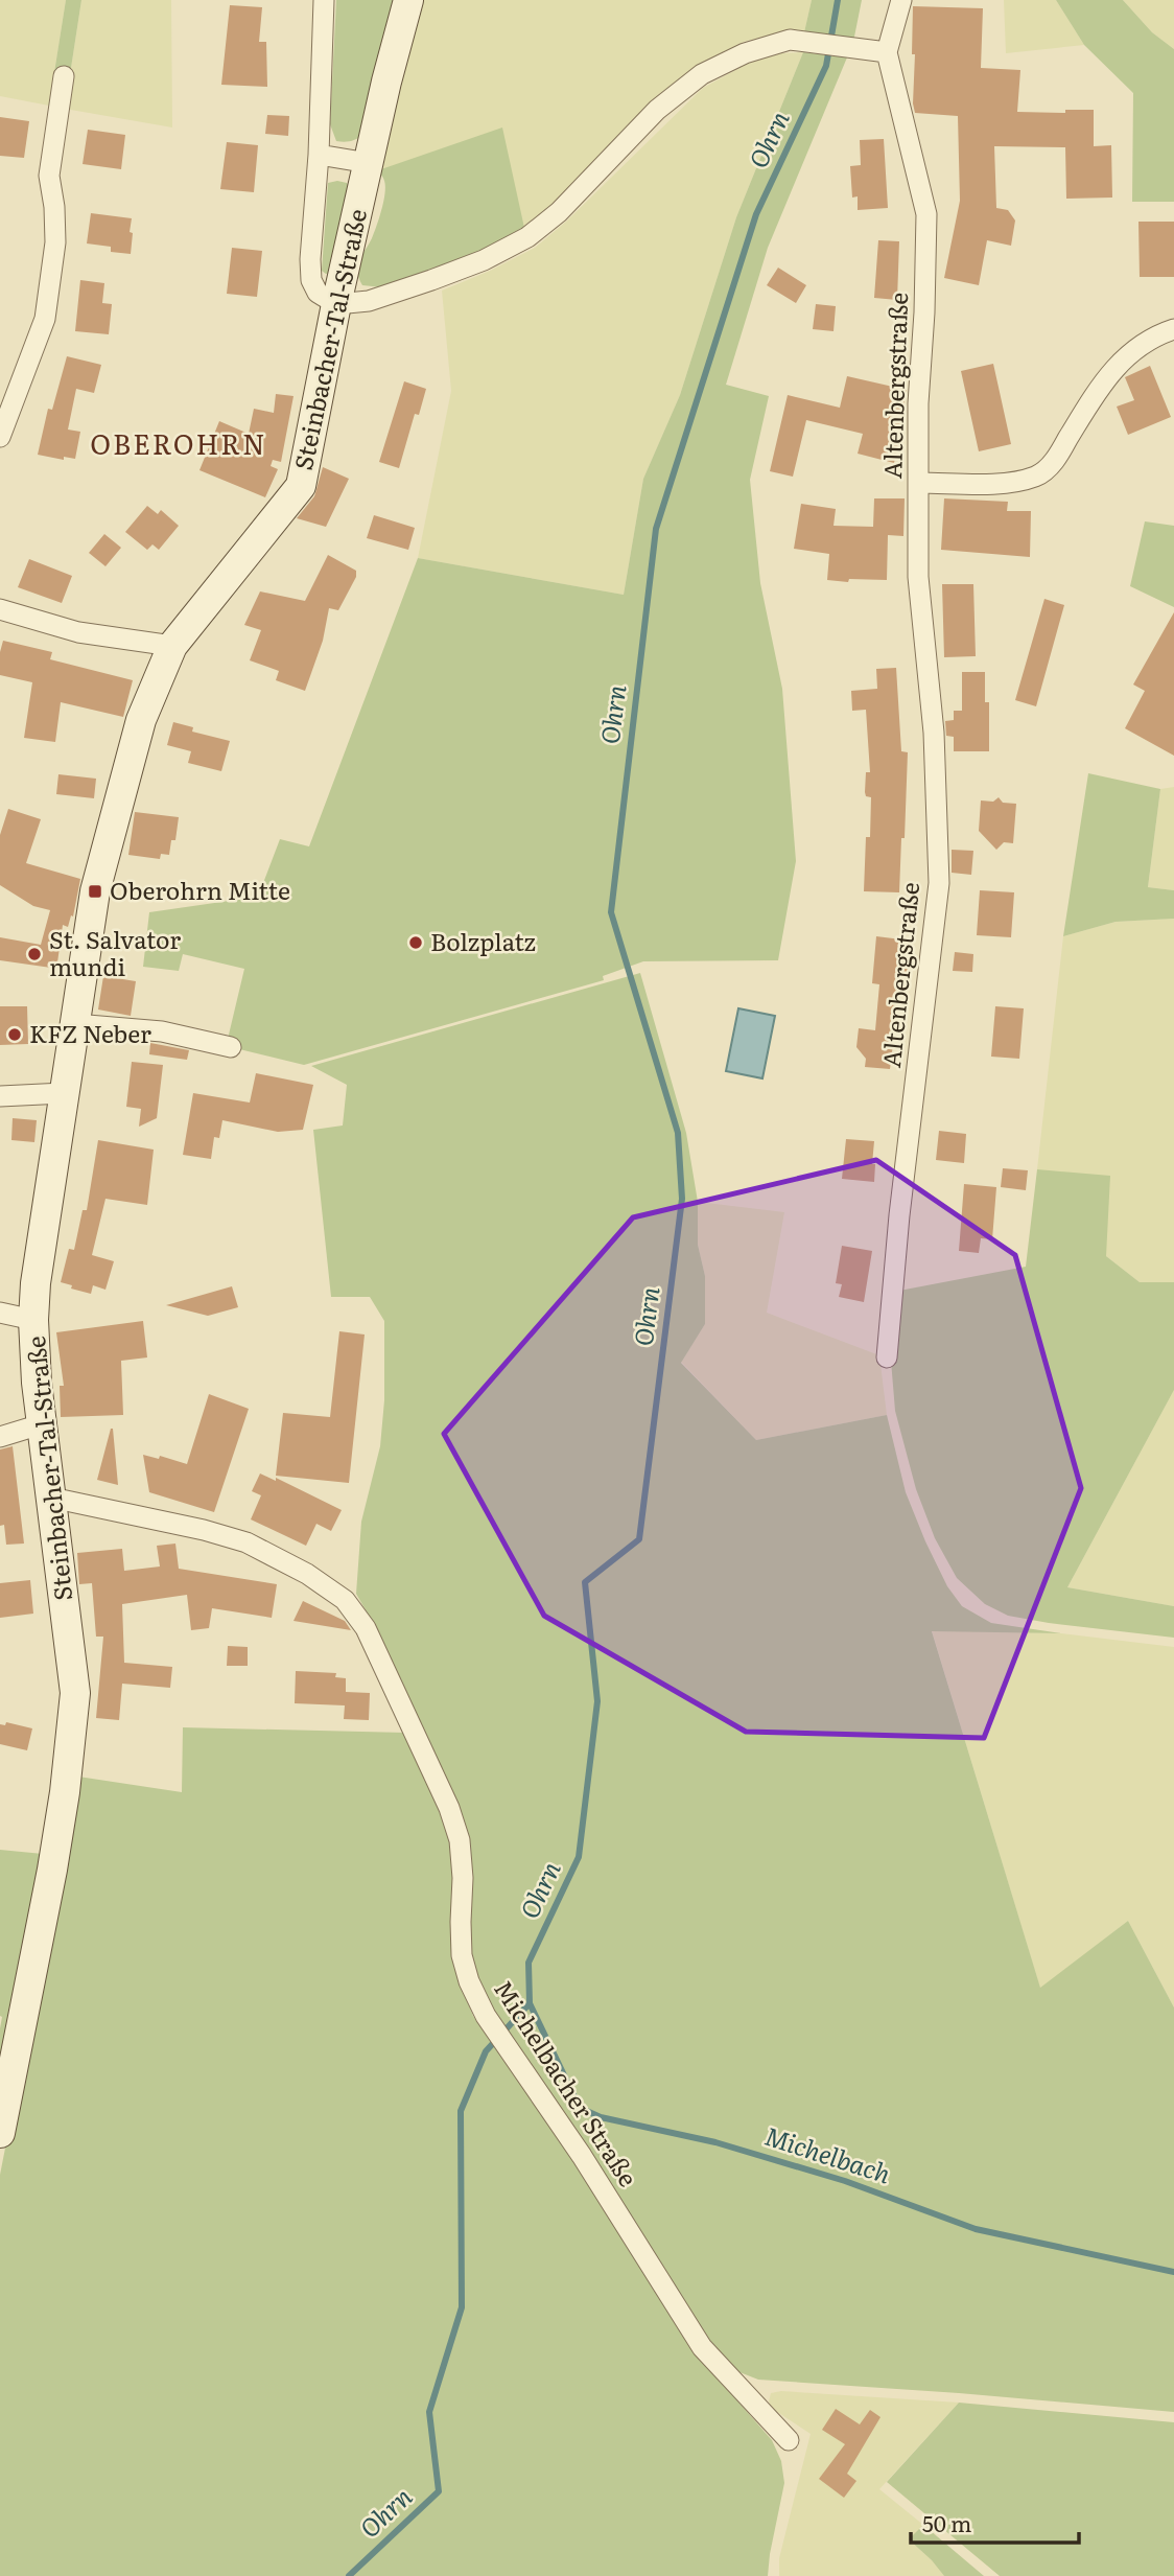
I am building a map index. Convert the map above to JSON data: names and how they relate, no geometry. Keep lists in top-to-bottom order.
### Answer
{
  "streets": {
    "main road": ["Steinbacher-Tal-Straße"],
    "street": ["Altenbergstraße", "Michelbacher Straße"]
  },
  "crossings": [
    ["Steinbacher-Tal-Straße", "Michelbacher Straße"]
  ],
  "districts": ["OBEROHRN"],
  "water": ["Ohrn", "Michelbach"],
  "places": {
    "transit": ["Oberohrn Mitte"],
    "other": ["Bolzplatz", "St. Salvator mundi", "KFZ Neber"]
  },
  "scale_bar": "50 m"
}
